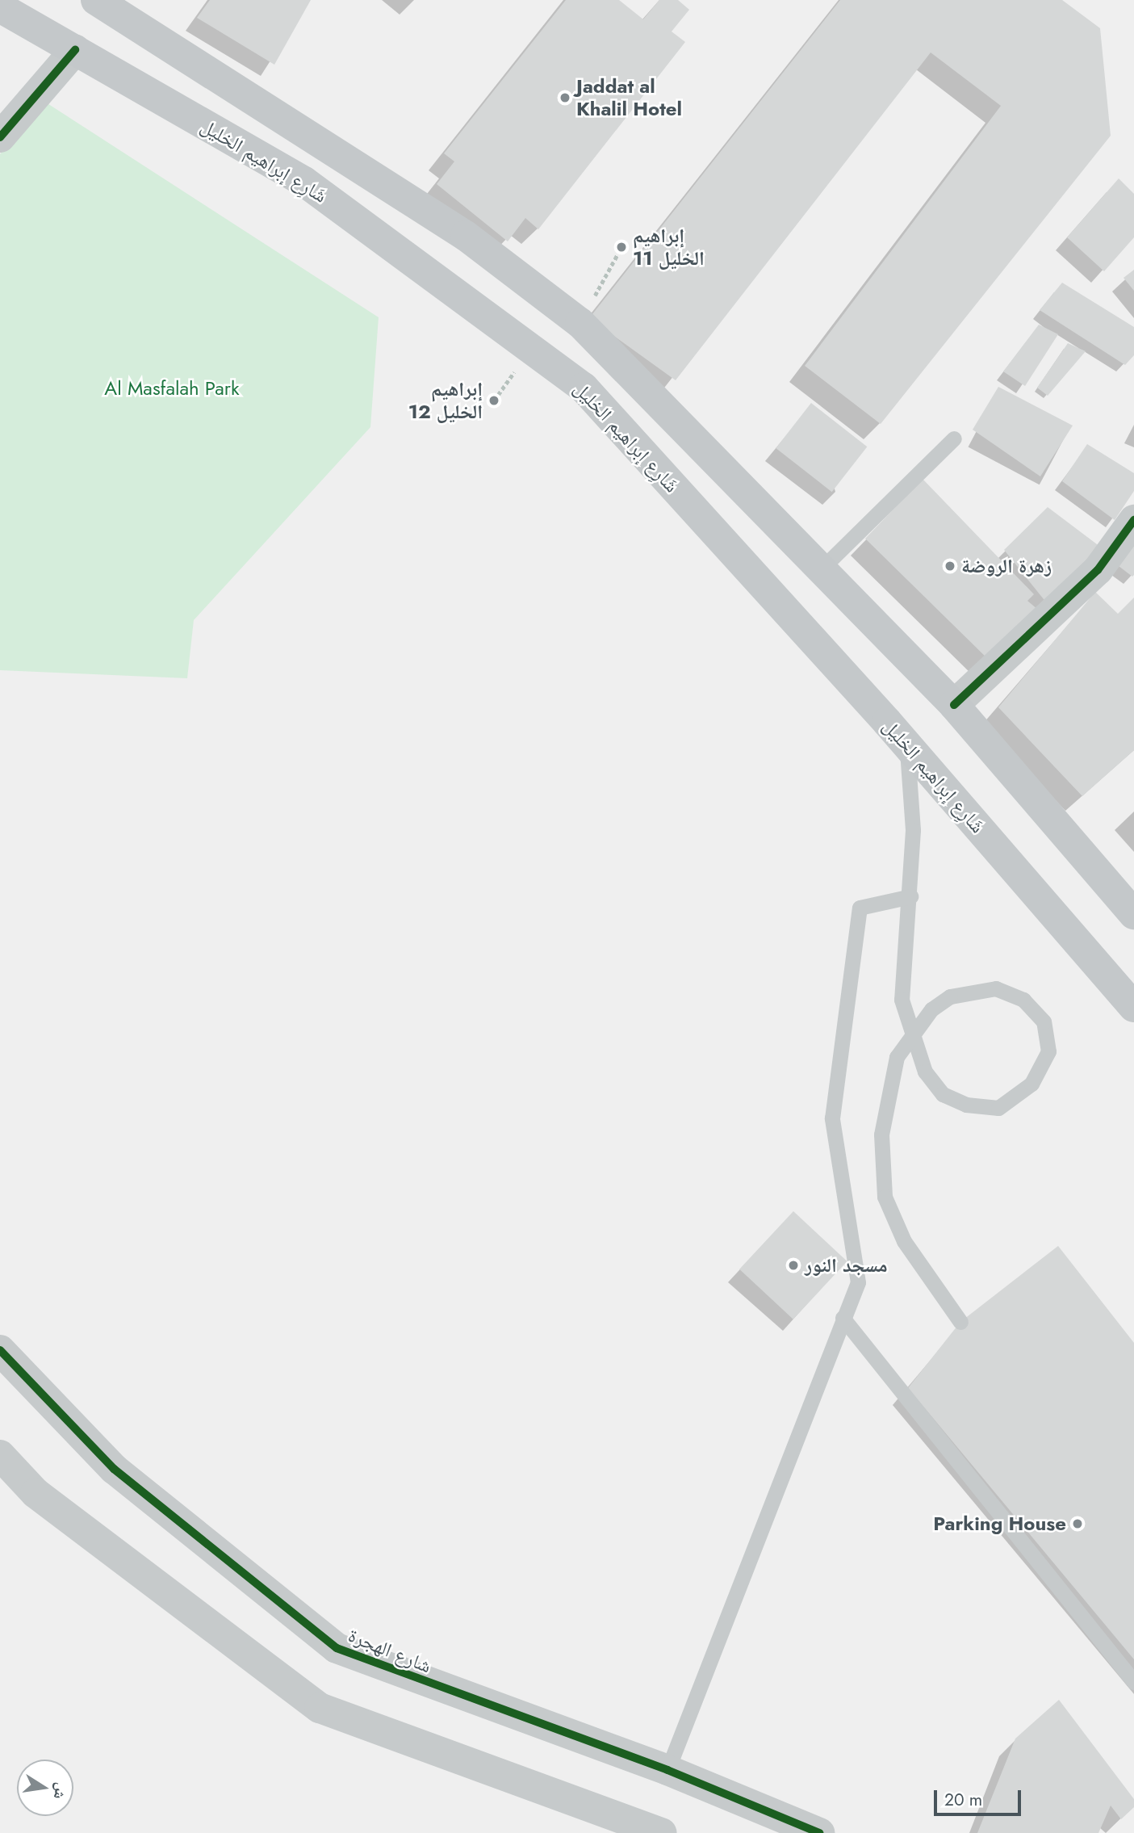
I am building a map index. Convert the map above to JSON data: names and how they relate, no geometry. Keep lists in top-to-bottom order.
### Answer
{
  "streets": {
    "main road": ["شَارِع إبراهيم الخليل"],
    "street": ["شارع الهجرة"]
  },
  "parks": ["Al Masfalah Park"],
  "places": [
    "Jaddat al Khalil Hotel",
    "إبراهيم الخليل 11",
    "إبراهيم الخليل 12",
    "زهرة الروضة",
    "مسجد النور",
    "Parking House"
  ],
  "scale_bar": "20 m",
  "north": "right"
}
